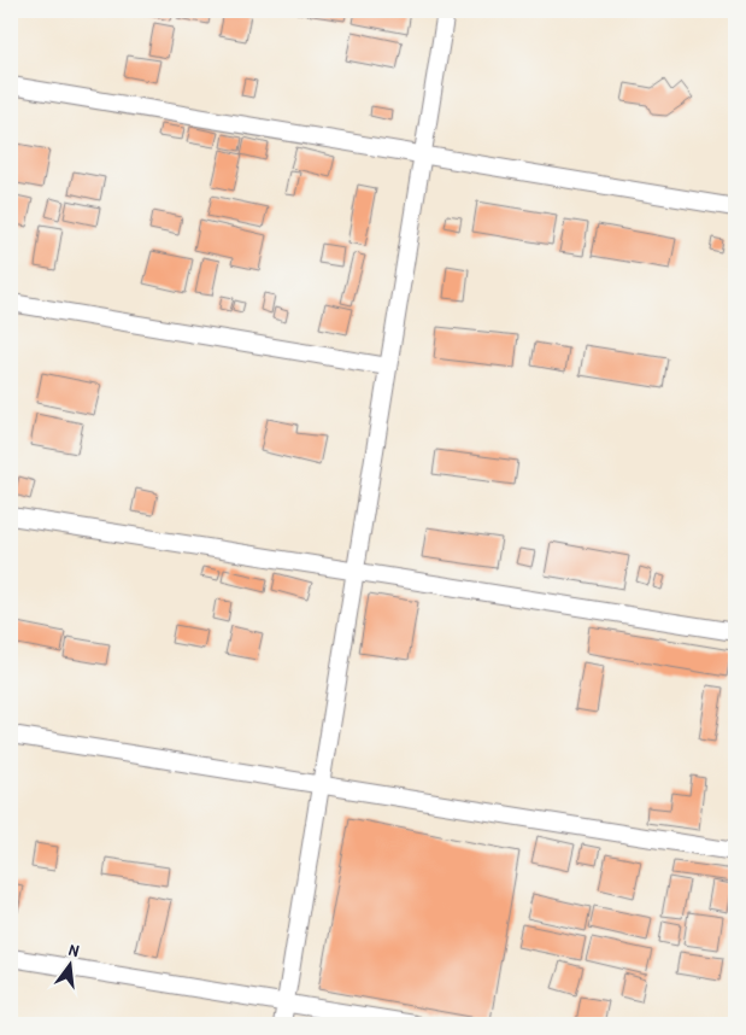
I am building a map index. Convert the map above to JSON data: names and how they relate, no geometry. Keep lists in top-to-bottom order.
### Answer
{
  "north": "top"
}
